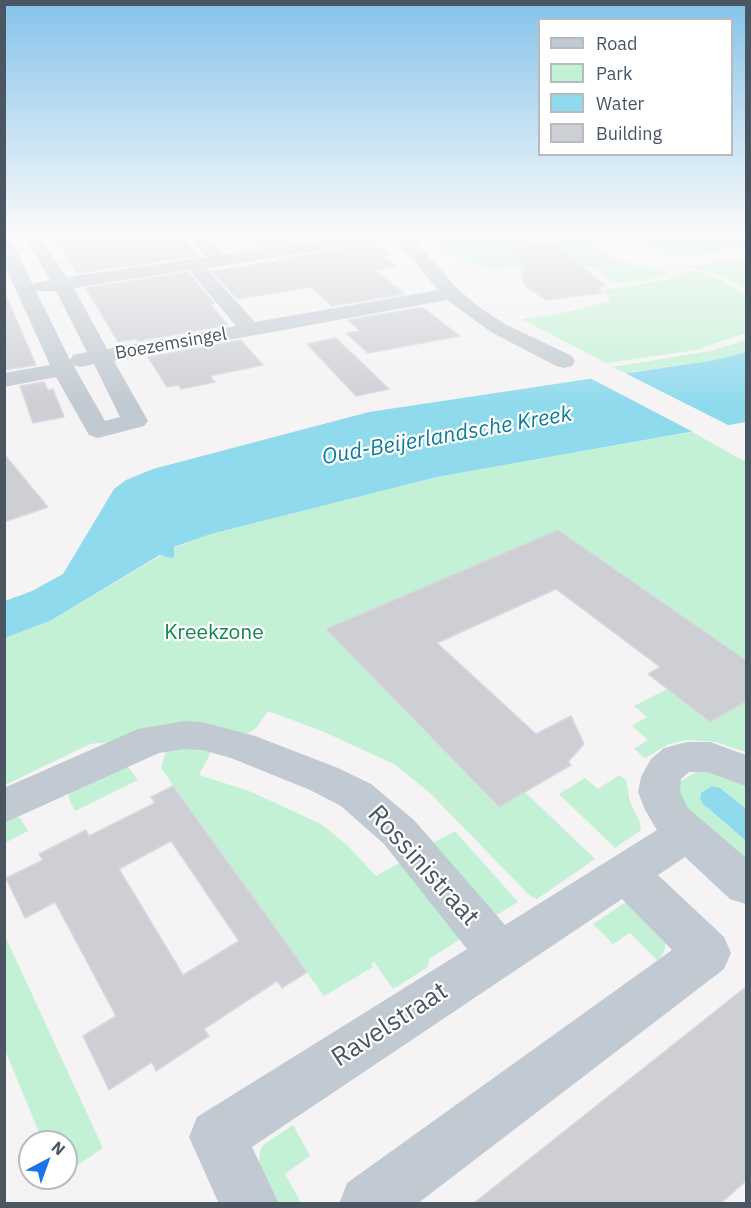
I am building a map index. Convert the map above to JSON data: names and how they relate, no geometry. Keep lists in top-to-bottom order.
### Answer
{
  "streets": {
    "street": ["Boezemsingel", "Rossinistraat", "Ravelstraat"]
  },
  "crossings": [
    ["Rossinistraat", "Ravelstraat"]
  ],
  "water": ["Oud-Beijerlandsche Kreek"],
  "parks": ["Kreekzone"],
  "legend": [
    "Road",
    "Park",
    "Water",
    "Building"
  ],
  "north": "top right"
}
